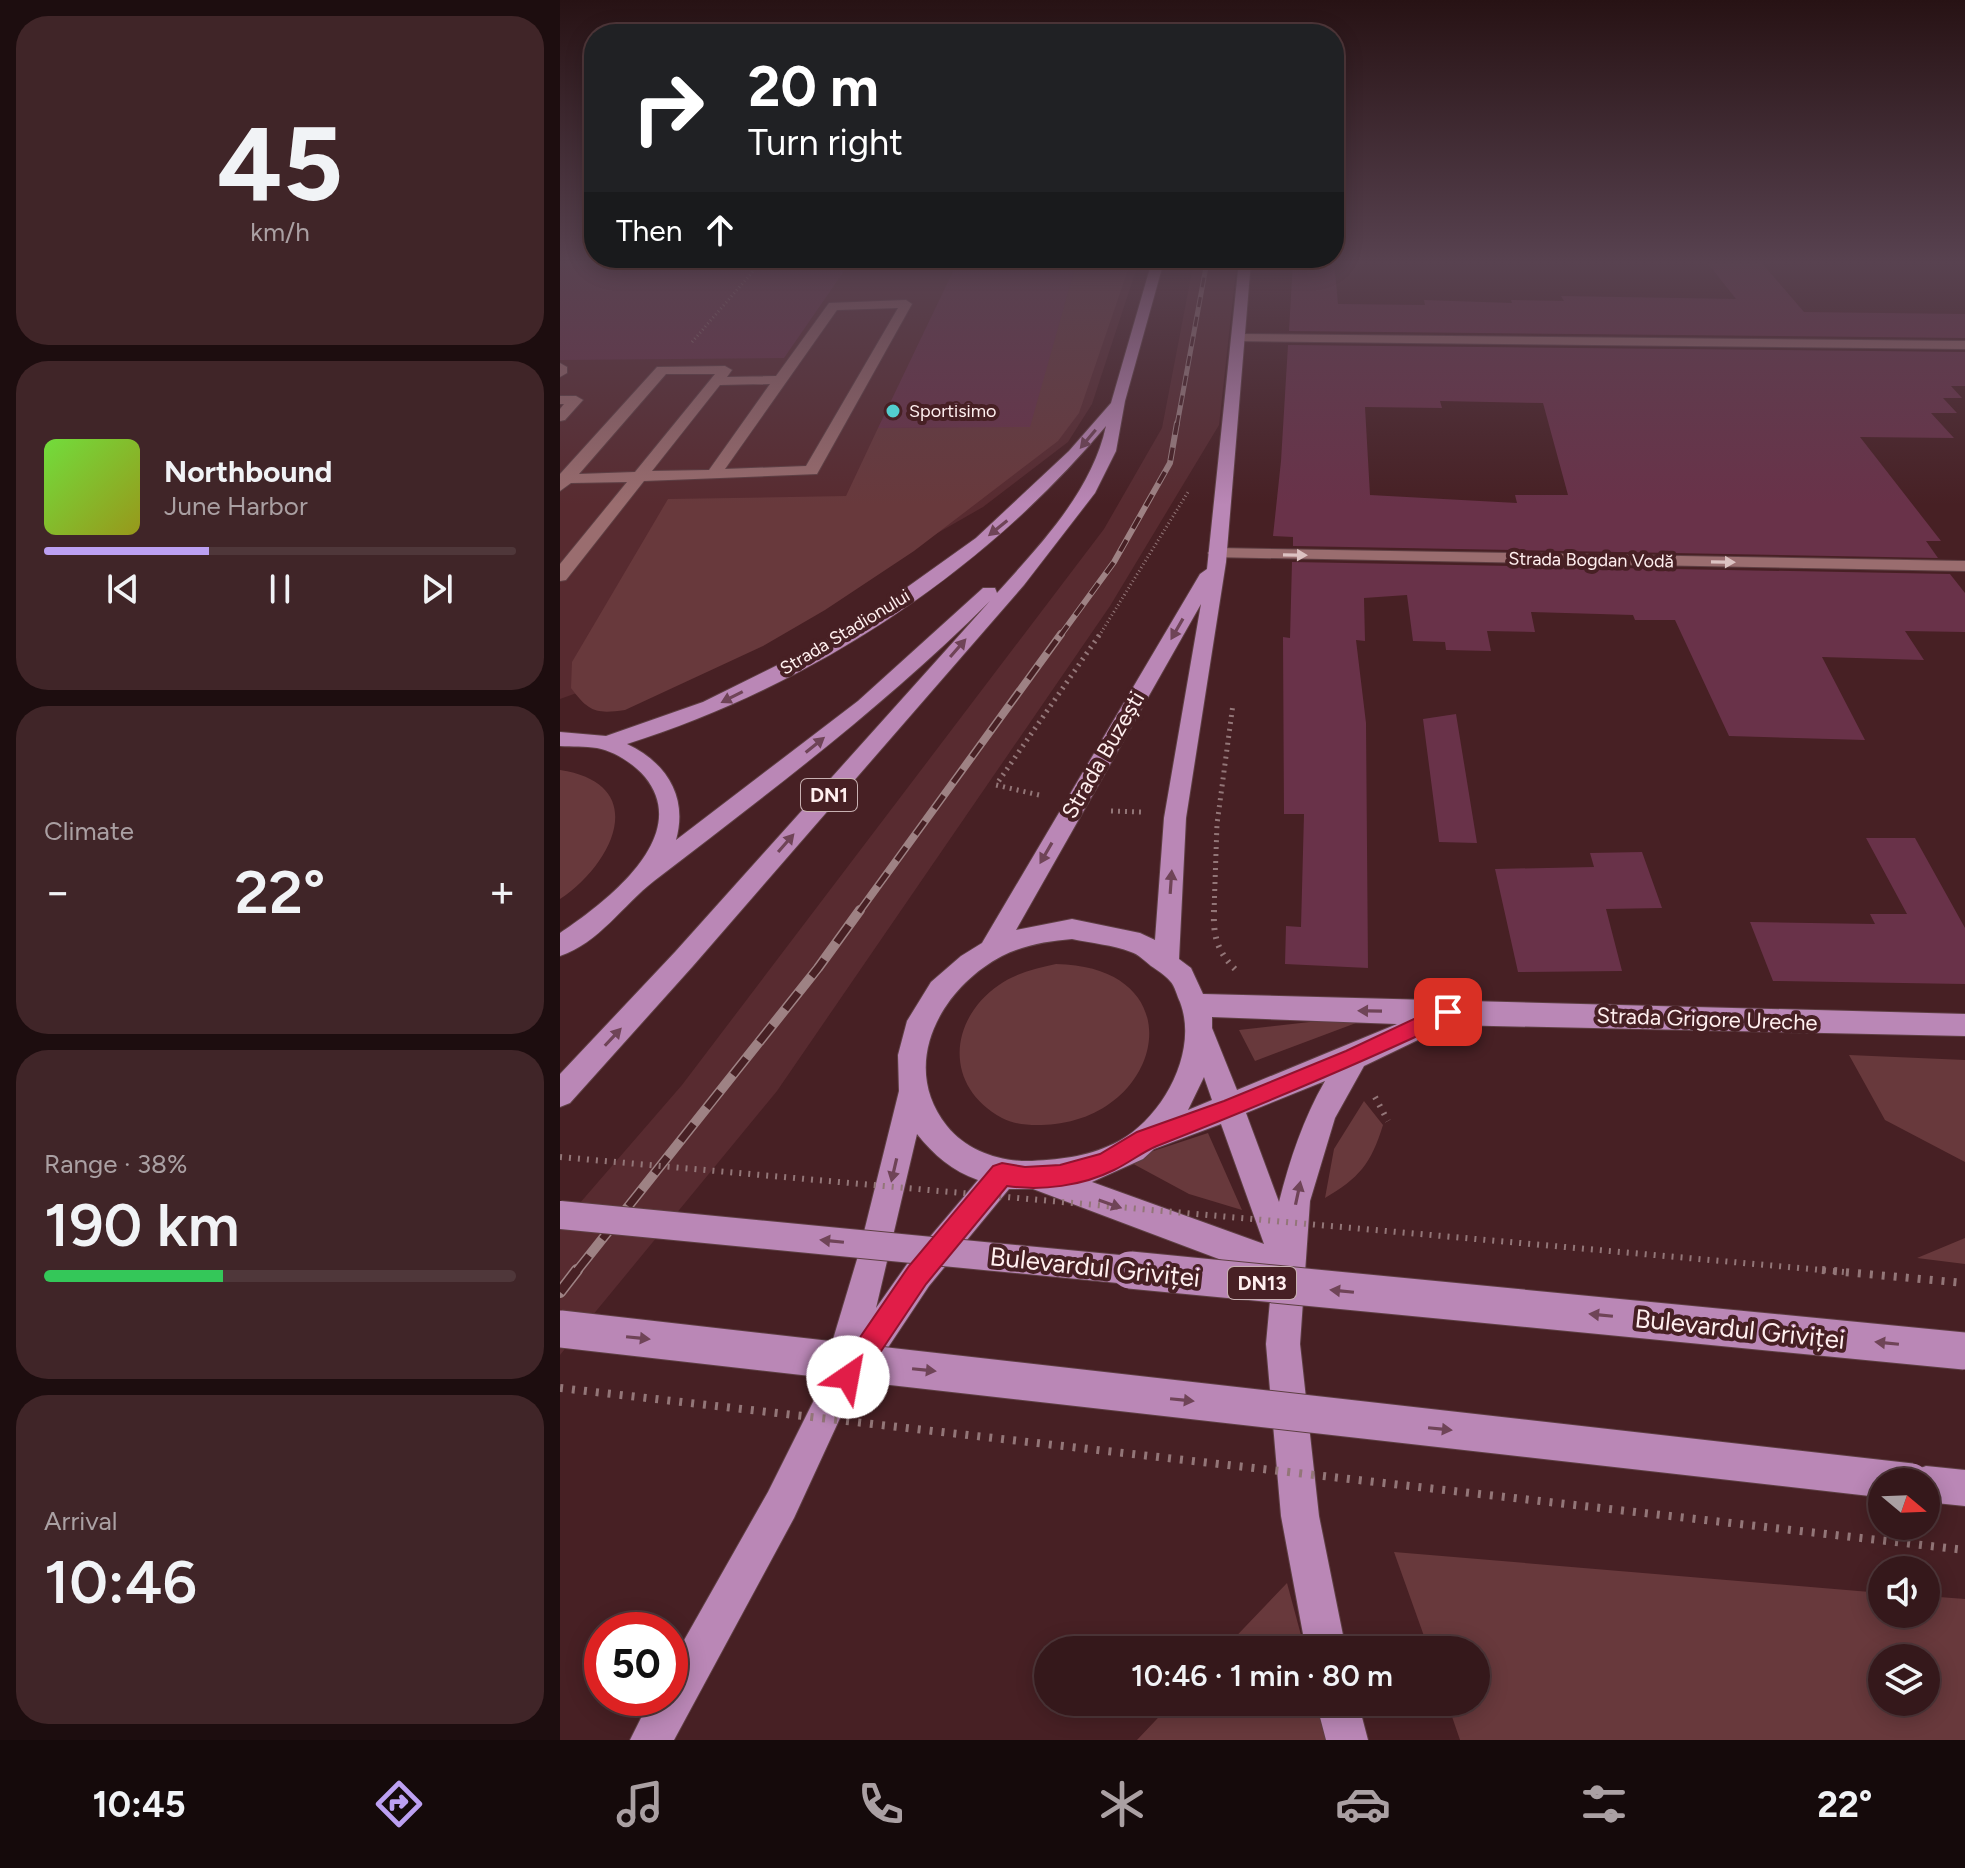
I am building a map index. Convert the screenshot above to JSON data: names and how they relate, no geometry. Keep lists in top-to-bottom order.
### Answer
{
  "streets": {
    "main road": [
      "Strada Stadionului",
      "Strada Buzești",
      "DN1",
      "Strada Grigore Ureche",
      "Bulevardul Griviței",
      "DN13"
    ],
    "street": ["Strada Bogdan Vodă"]
  },
  "crossings": [
    ["Strada Bogdan Vodă", "Strada Buzești"],
    ["Strada Stadionului", "DN1"],
    ["Strada Buzești", "Strada Grigore Ureche"]
  ],
  "one_way": ["Strada Bogdan Vodă"],
  "places": ["Sportisimo"],
  "north": "right",
  "page": {
    "tile": [
      ["45", "km/h"],
      "Climate",
      ["Range · 38%", "190 km"],
      ["Arrival", "10:46"]
    ],
    "turn": ["20 m", "Turn right"],
    "then": "Then",
    "song": ["Northbound", "June Harbor"],
    "heat": ["−", "22°", "+"],
    "limit": "50",
    "trip": "10:46 · 1 min · 80 m",
    "tabs": ["10:45", "22°"]
  }
}
